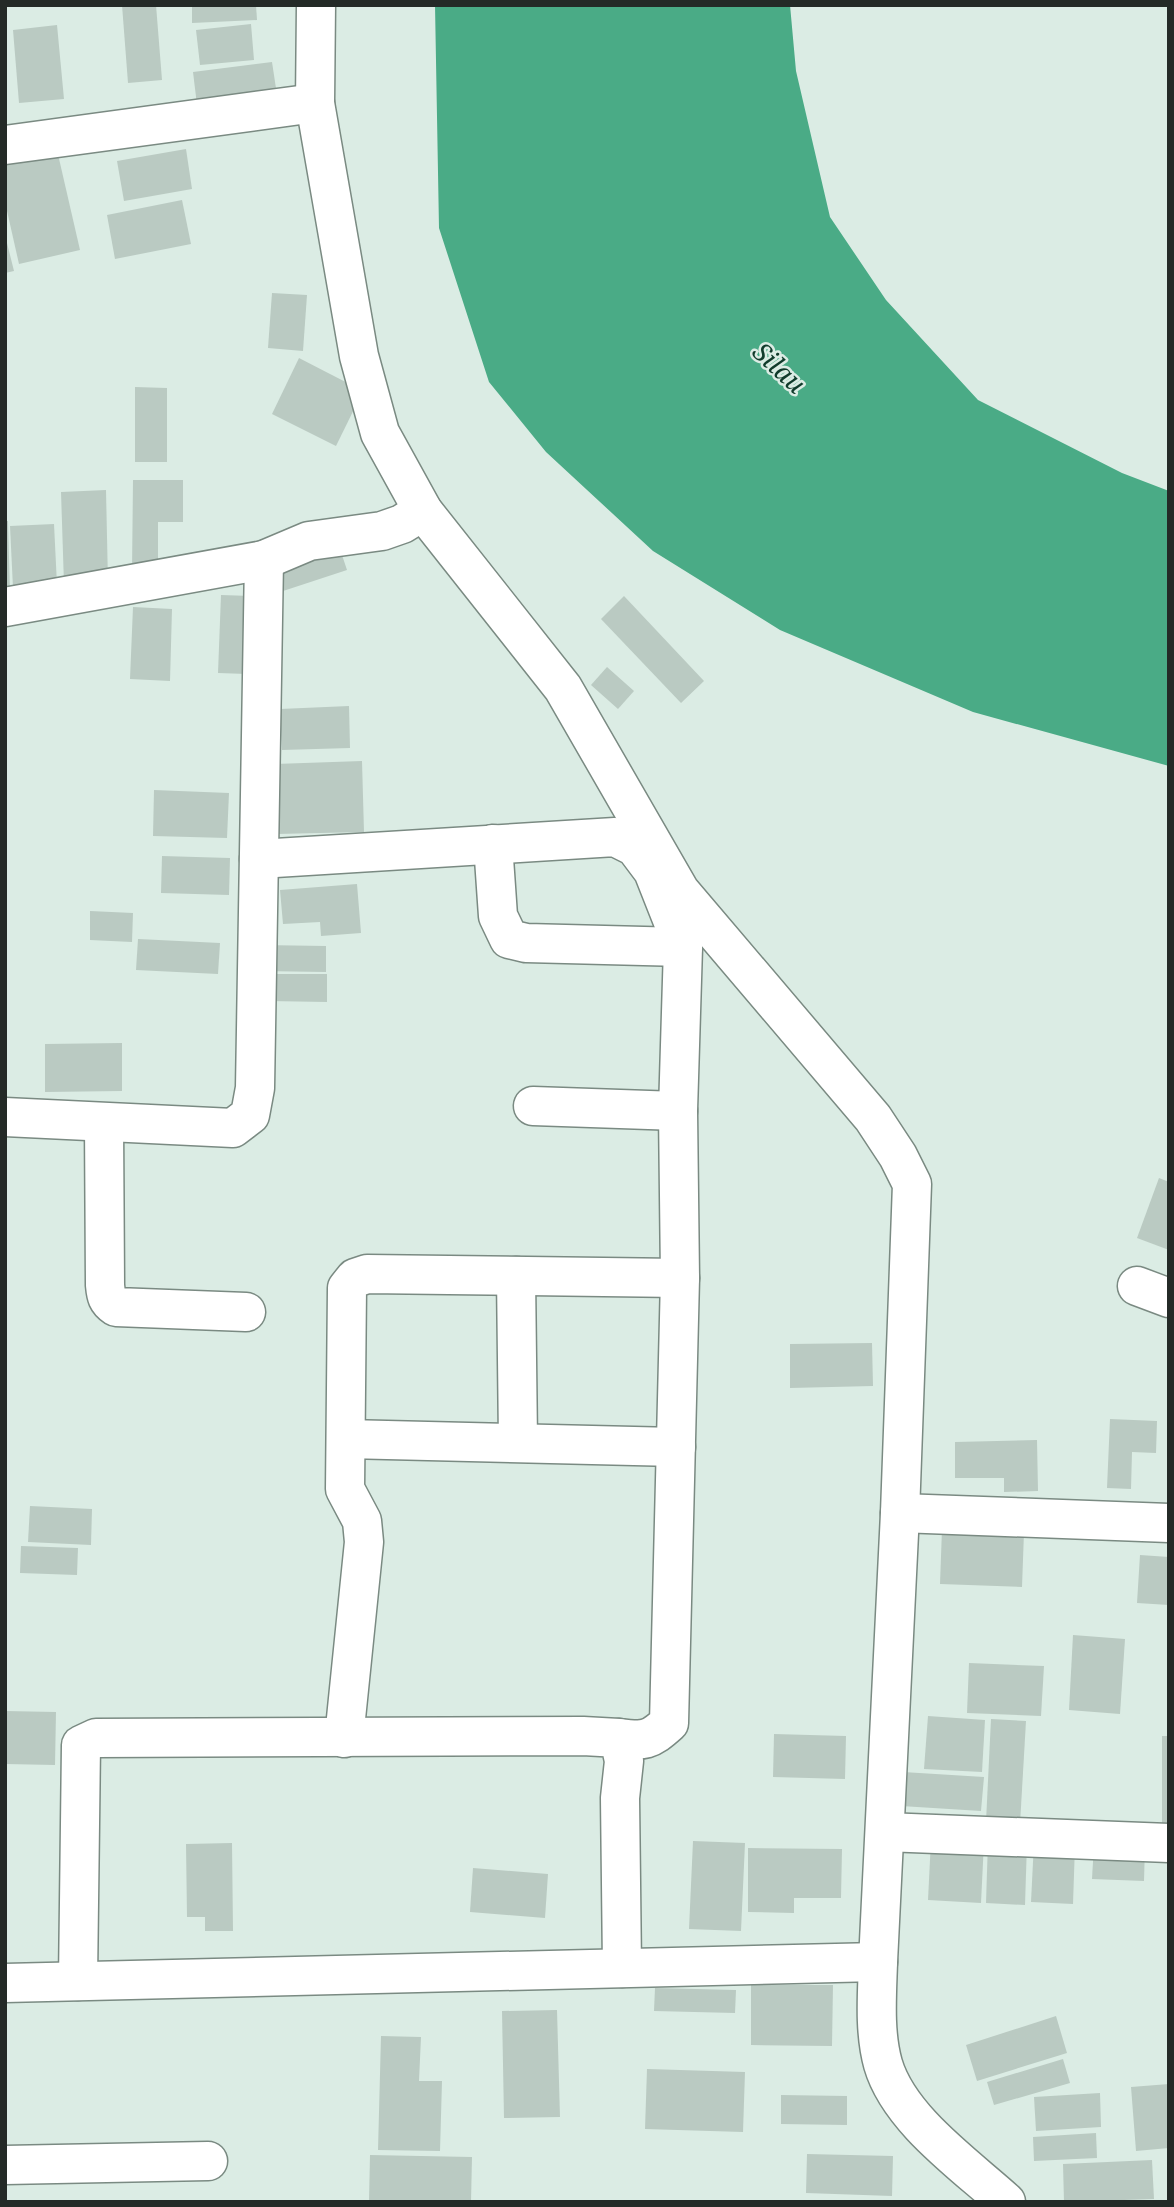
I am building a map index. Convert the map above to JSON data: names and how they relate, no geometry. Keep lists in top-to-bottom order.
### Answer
{
  "water": ["Silau"]
}
